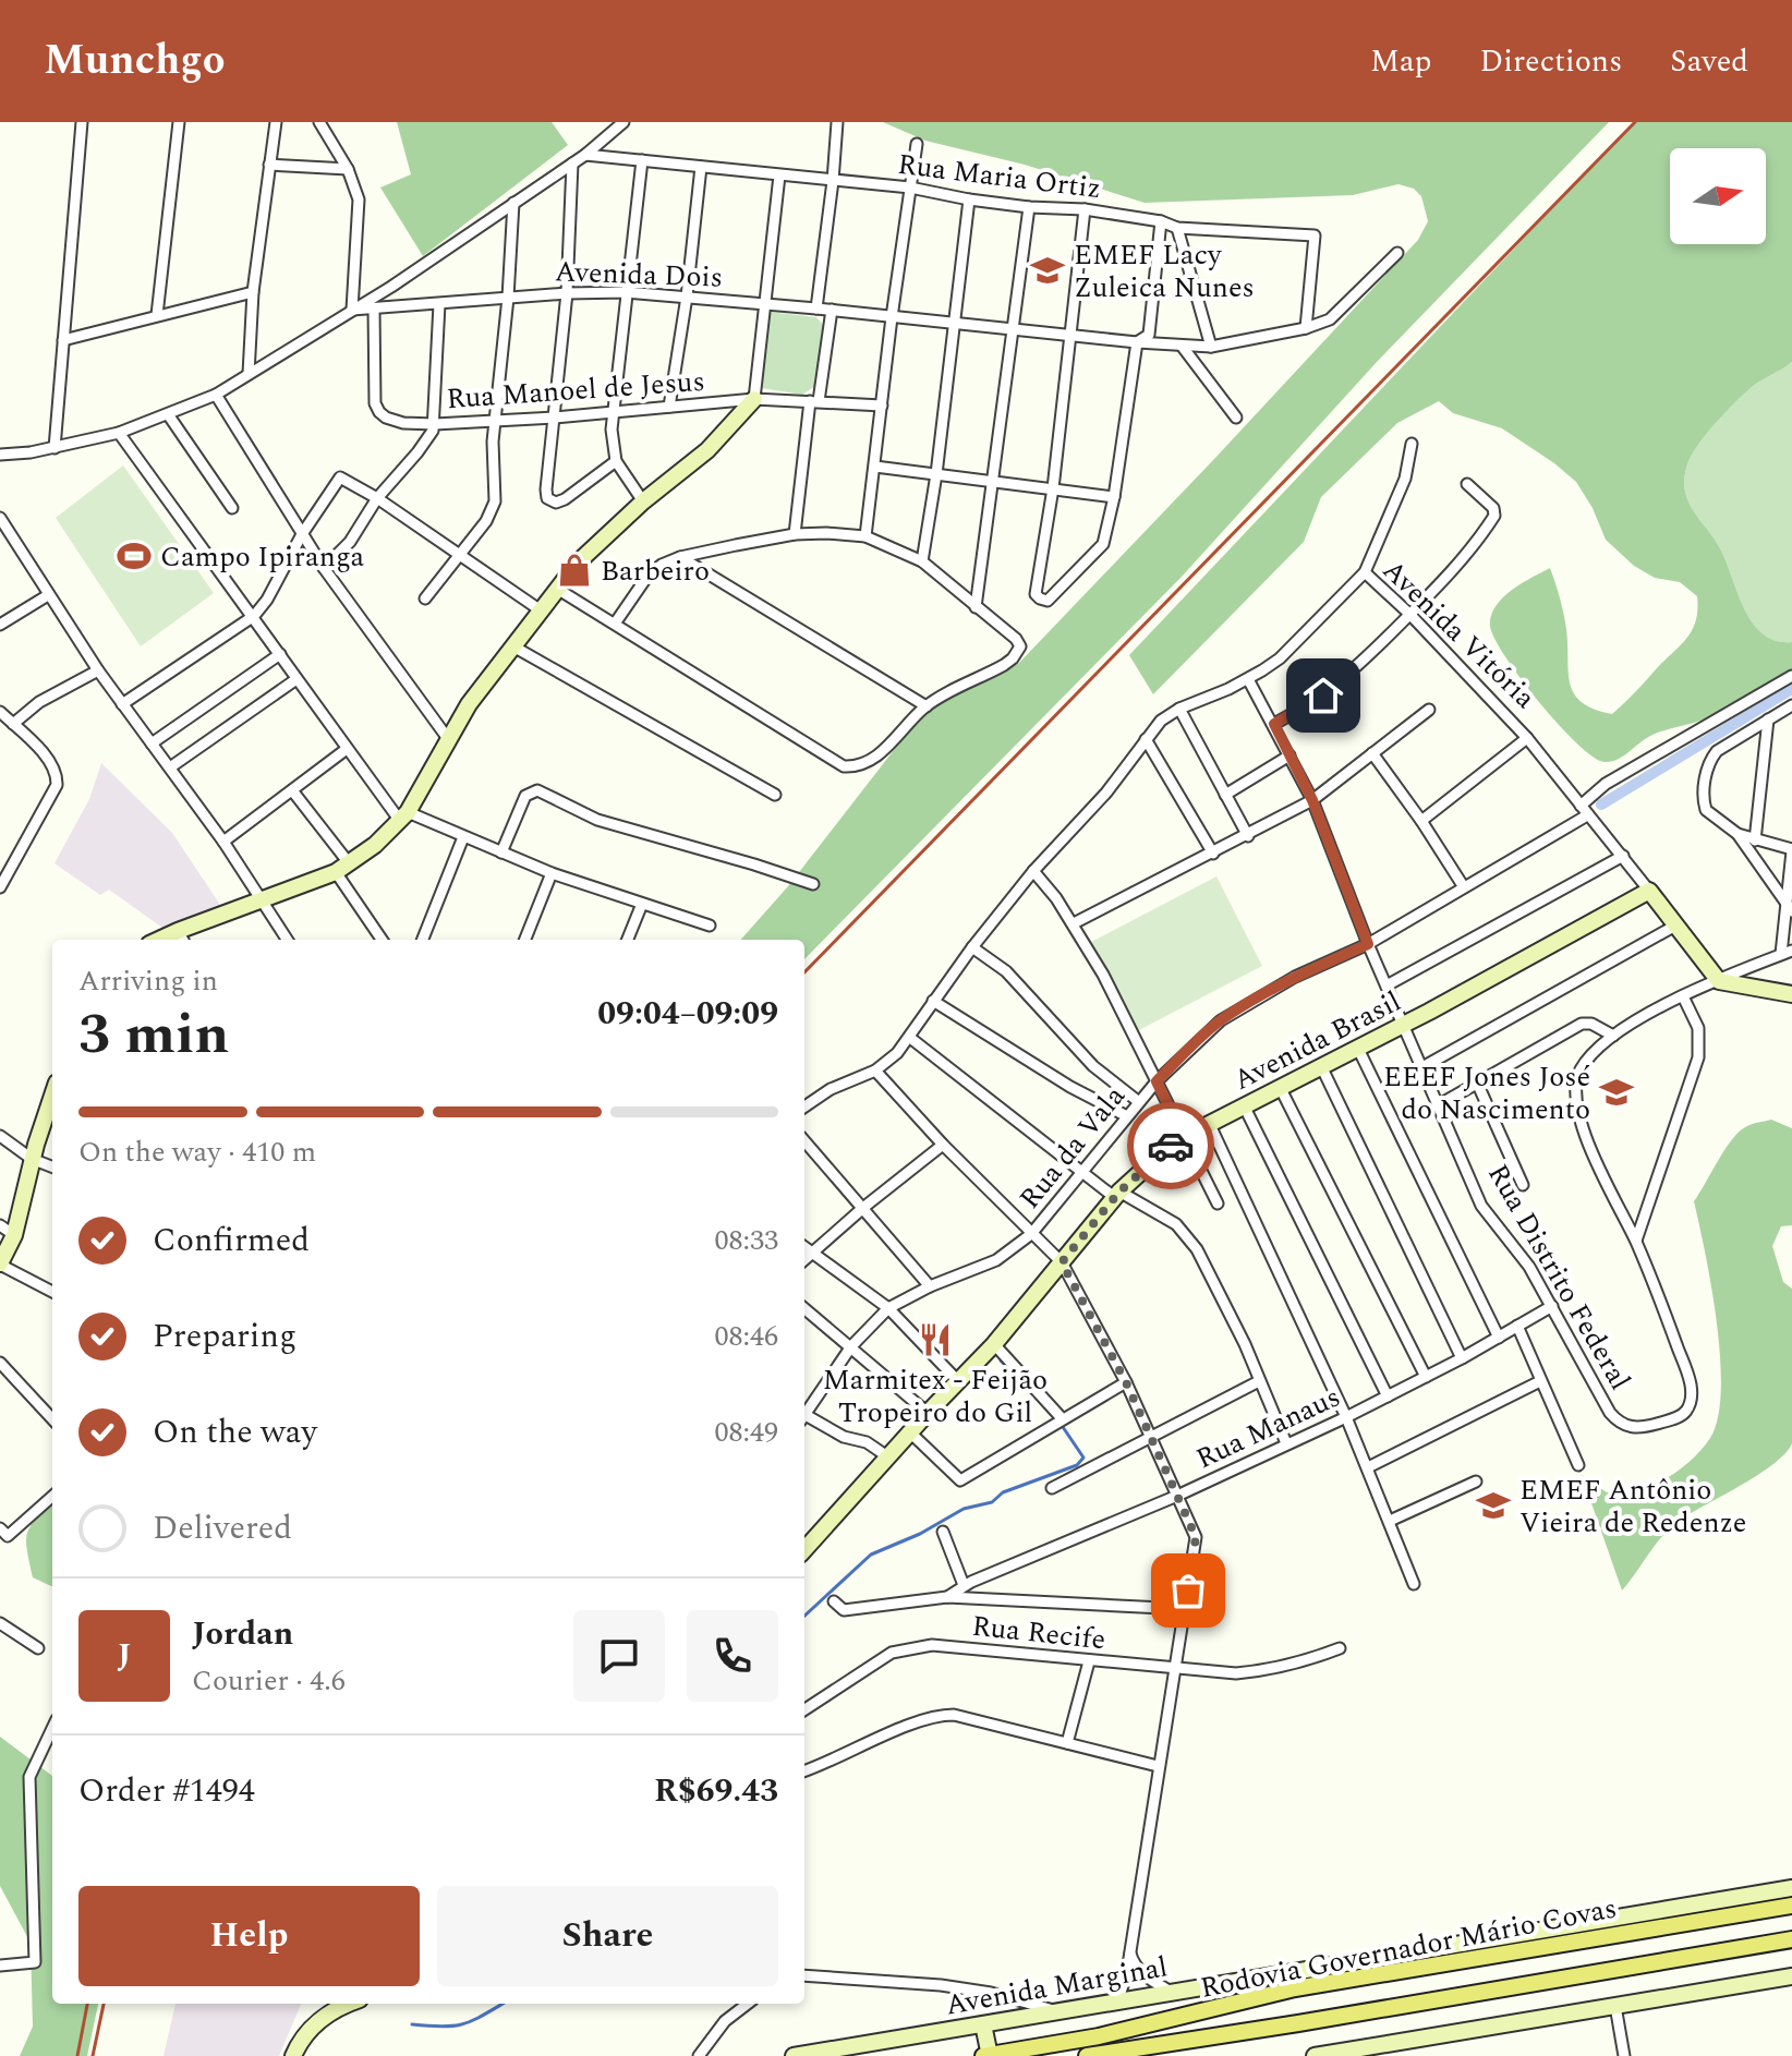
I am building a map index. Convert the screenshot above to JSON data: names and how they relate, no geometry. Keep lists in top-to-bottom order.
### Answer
{
  "streets": {
    "main road": ["Rodovia Governador Mário Covas"],
    "street": [
      "Rua Maria Ortiz",
      "Avenida Dois",
      "Rua Manoel de Jesus",
      "Avenida Vitória",
      "Avenida Brasil",
      "Rua da Vala",
      "Rua Distrito Federal",
      "Rua Manaus",
      "Rua Recife",
      "Avenida Marginal"
    ]
  },
  "crossings": [
    ["Rua Maria Ortiz", "Avenida Dois"],
    ["Avenida Dois", "Rua Manoel de Jesus"],
    ["Avenida Vitória", "Avenida Brasil"],
    ["Avenida Vitória", "Rua da Vala"],
    ["Avenida Vitória", "Rua Distrito Federal"],
    ["Avenida Brasil", "Rua Distrito Federal"],
    ["Rua da Vala", "Rua Distrito Federal"],
    ["Rua Distrito Federal", "Rua Manaus"]
  ],
  "places": {
    "school or university": ["EMEF Lacy Zuleica Nunes", "EEEF Jones José do Nascimento", "EMEF Antônio Vieira de Redenze"],
    "sports": ["Campo Ipiranga"],
    "shop": ["Barbeiro"],
    "restaurant": ["Marmitex - Feijão Tropeiro do Gil"]
  },
  "north": "right",
  "page": {
    "header": "Munchgo",
    "nav": ["Map", "Directions", "Saved"],
    "heading": ["3 min", "Arriving in", "09:04–09:09"],
    "panel": [
      "Jordan",
      "Courier · 4.6",
      "Order #1494",
      "R$69.43"
    ],
    "bar": "On the way · 410 m",
    "list": [
      ["Confirmed", "08:33"],
      ["Preparing", "08:46"],
      ["On the way", "08:49"],
      "Delivered"
    ],
    "round": "J",
    "buttons": ["Help", "Share"]
  }
}
